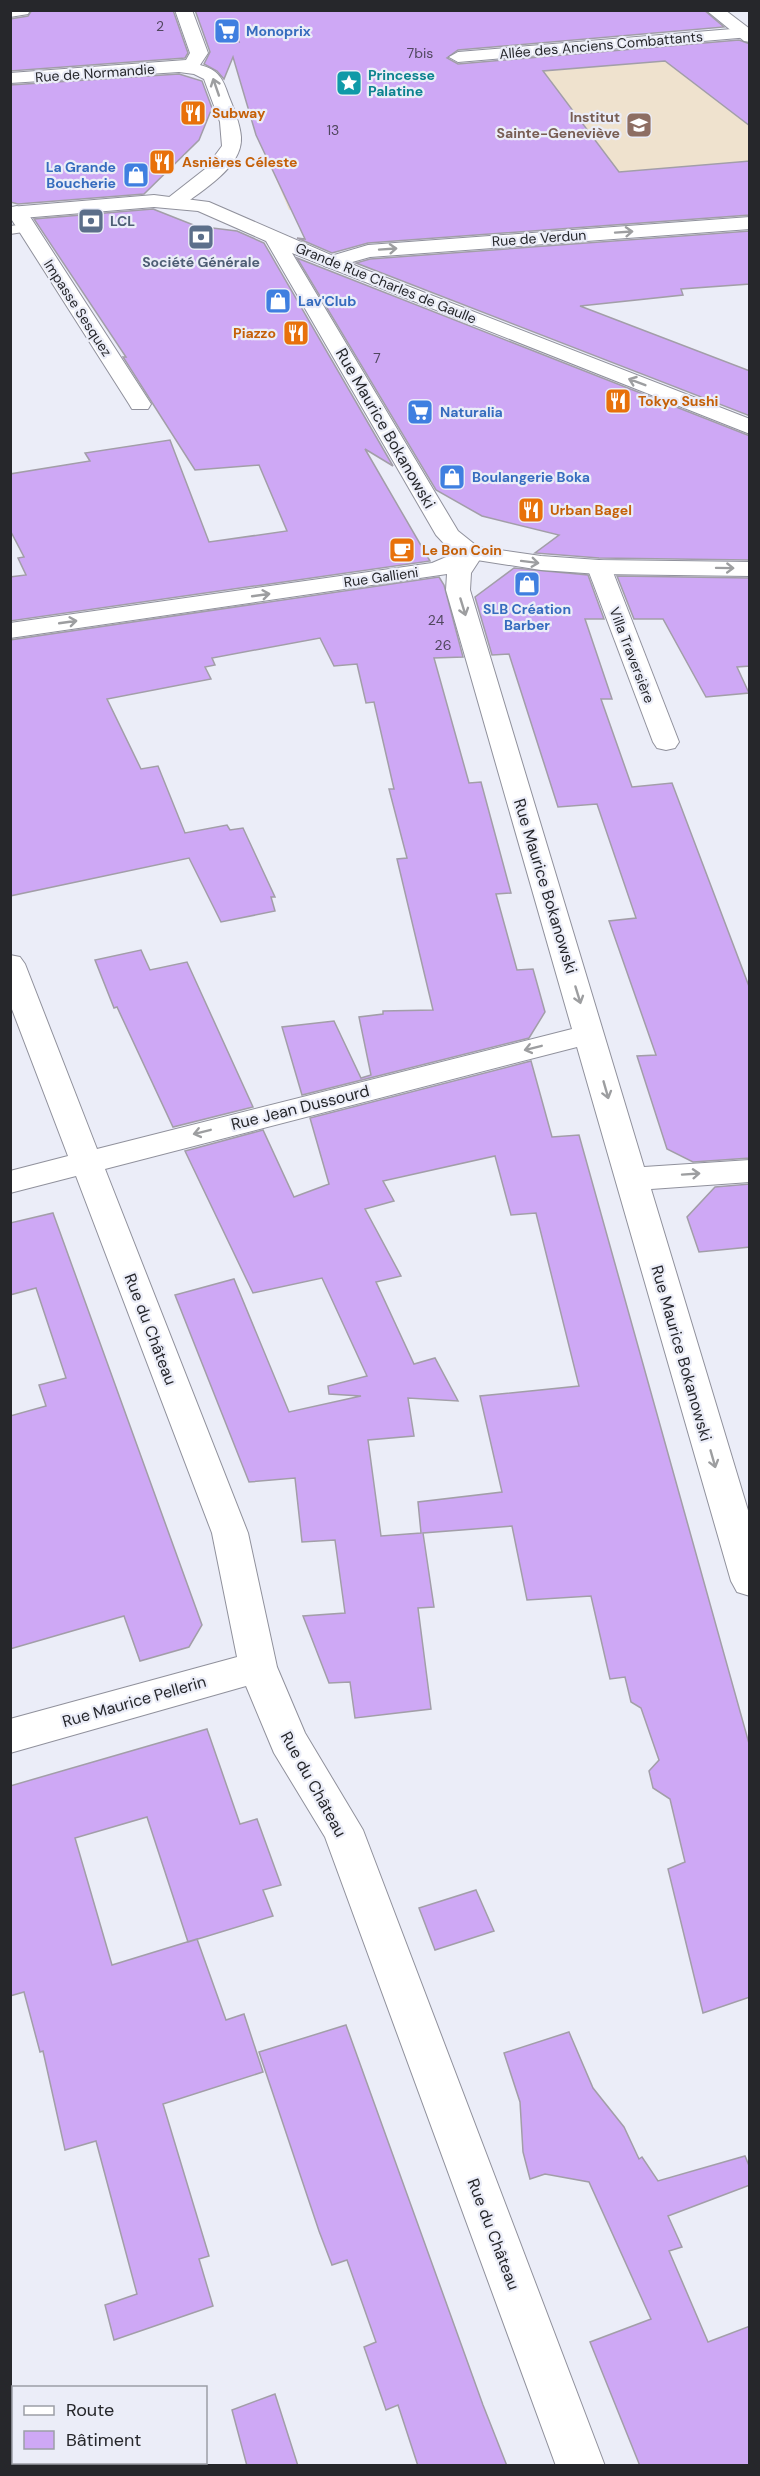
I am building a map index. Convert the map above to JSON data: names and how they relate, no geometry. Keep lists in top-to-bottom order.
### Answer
{
  "streets": {
    "street": [
      "Allée des Anciens Combattants",
      "Rue de Normandie",
      "Rue de Verdun",
      "Grande Rue Charles de Gaulle",
      "Impasse Sesquez",
      "Rue Maurice Bokanowski",
      "Rue Gallieni",
      "Villa Traversière",
      "Rue Jean Dussourd",
      "Rue du Château",
      "Rue Maurice Pellerin"
    ]
  },
  "crossings": [
    ["Rue de Normandie", "Grande Rue Charles de Gaulle"],
    ["Rue de Verdun", "Grande Rue Charles de Gaulle"],
    ["Grande Rue Charles de Gaulle", "Impasse Sesquez"],
    ["Grande Rue Charles de Gaulle", "Rue Maurice Bokanowski"],
    ["Rue Maurice Bokanowski", "Rue Gallieni"],
    ["Rue Maurice Bokanowski", "Rue Jean Dussourd"],
    ["Rue Jean Dussourd", "Rue du Château"],
    ["Rue du Château", "Rue Maurice Pellerin"]
  ],
  "one_way": [
    "Rue de Verdun",
    "Rue Maurice Bokanowski",
    "Rue Gallieni",
    "Rue Jean Dussourd"
  ],
  "places": {
    "supermarket": ["Monoprix", "Naturalia"],
    "place": ["Princesse Palatine"],
    "restaurant": [
      "Subway",
      "Asnières Céleste",
      "Piazzo",
      "Tokyo Sushi",
      "Urban Bagel"
    ],
    "school or university": ["Institut Sainte-Geneviève"],
    "shop": [
      "La Grande Boucherie",
      "Lav'Club",
      "Boulangerie Boka",
      "SLB Création Barber"
    ],
    "bank": ["LCL", "Société Générale"],
    "cafe": ["Le Bon Coin"]
  },
  "house_numbers": [
    "2",
    "7bis",
    "13",
    "7",
    "24",
    "26"
  ],
  "legend": ["Route", "Bâtiment"]
}
